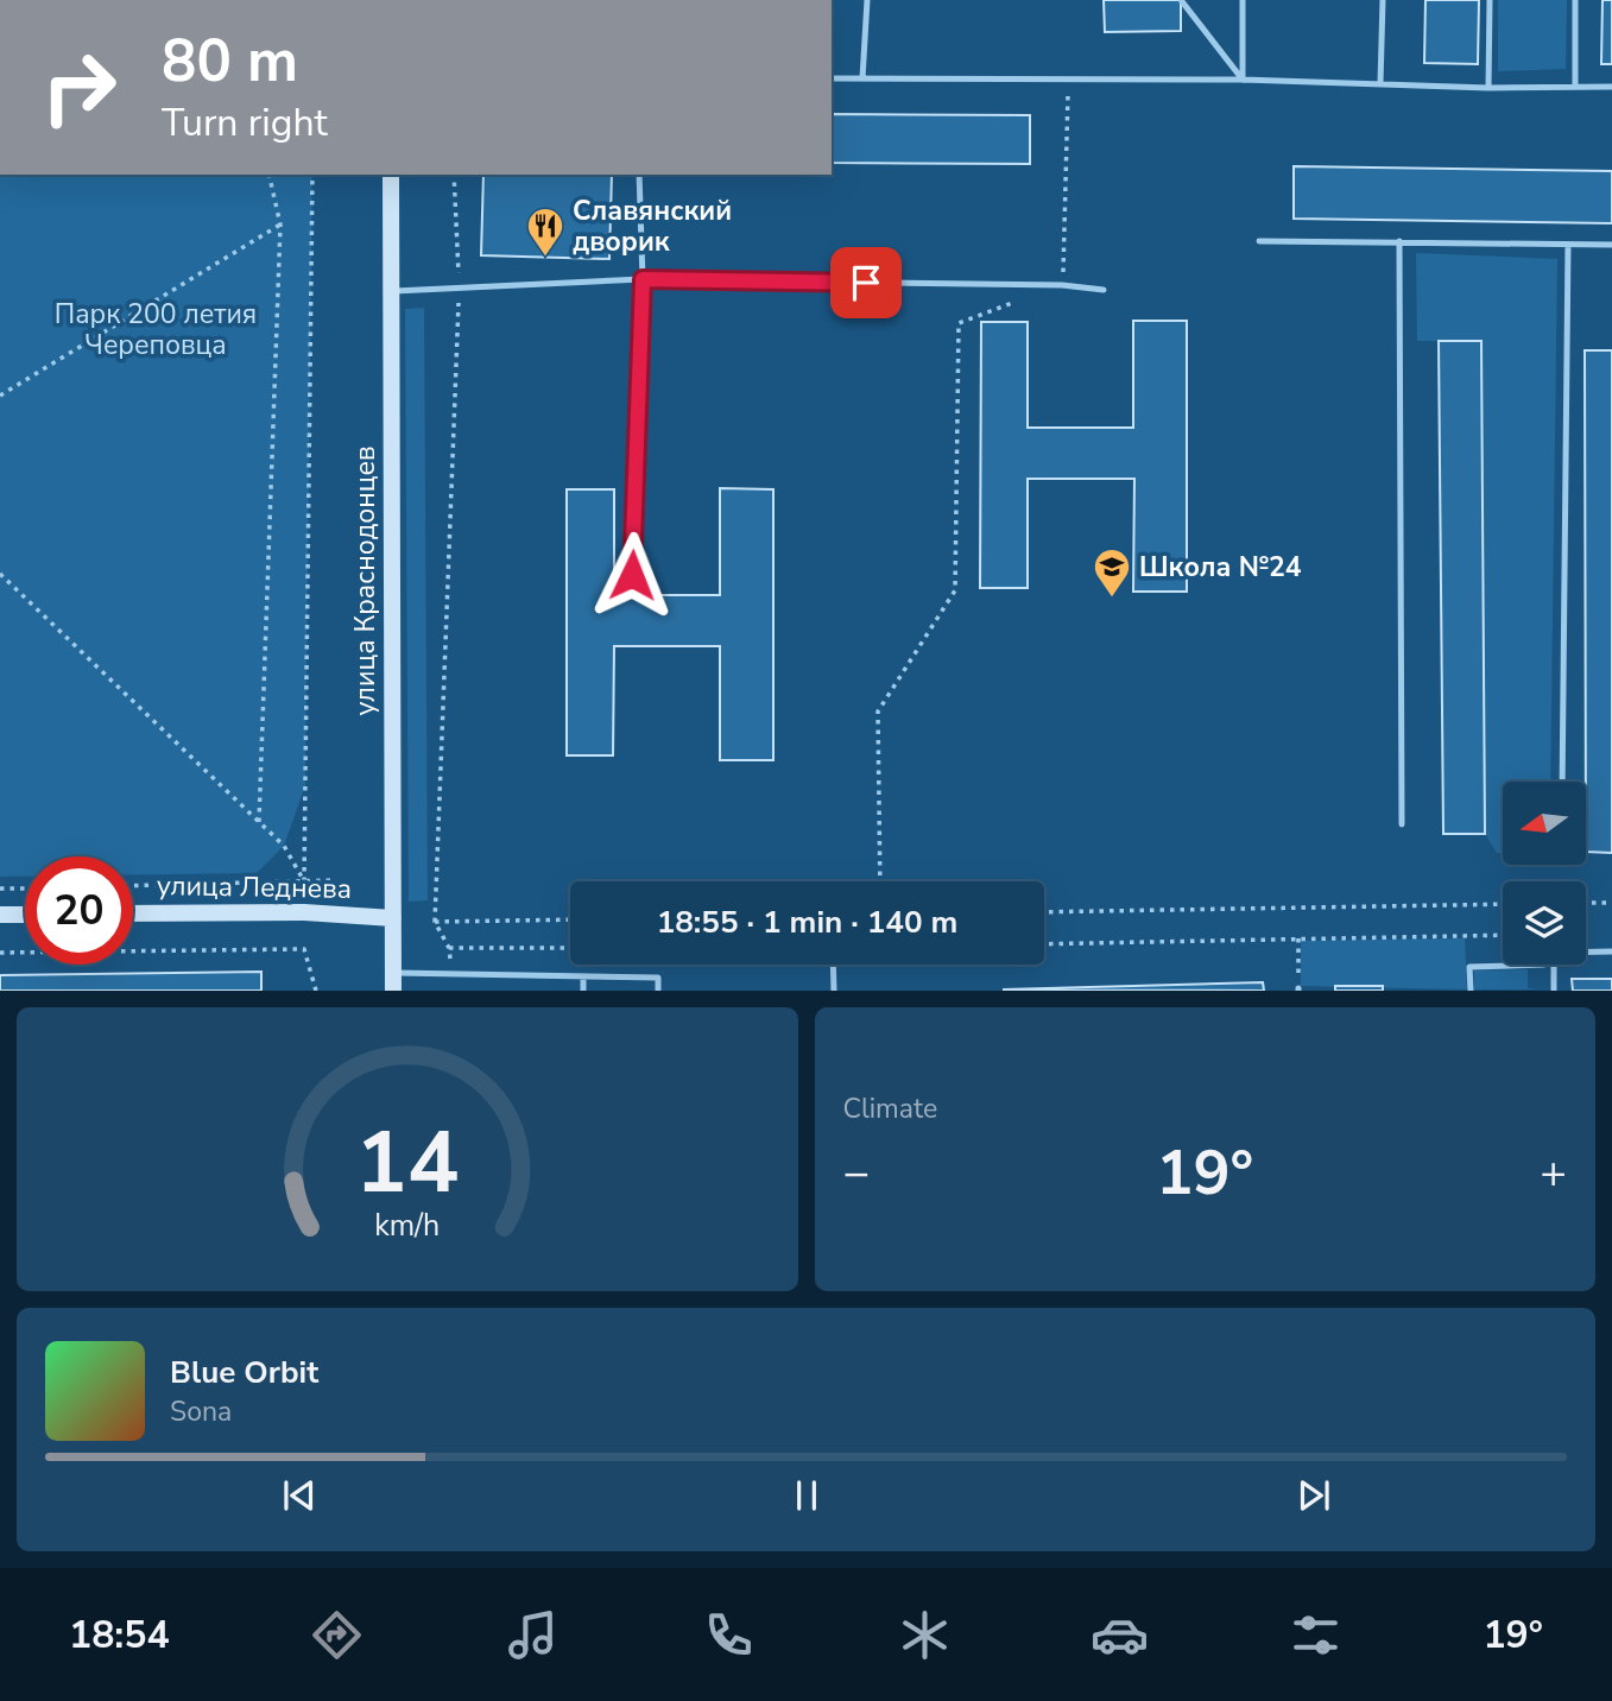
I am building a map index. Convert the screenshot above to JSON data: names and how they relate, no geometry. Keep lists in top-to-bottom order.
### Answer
{
  "streets": {
    "main road": ["улица Краснодонцев", "улица Леднева"]
  },
  "crossings": [
    ["улица Краснодонцев", "улица Леднева"]
  ],
  "parks": ["Парк 200 летия Череповца"],
  "places": {
    "restaurant": ["Славянский дворик"],
    "school or university": ["Школа №24"]
  },
  "north": "left",
  "page": {
    "turn": ["80 m", "Turn right"],
    "limit": "20",
    "trip": "18:55 · 1 min · 140 m",
    "tile": "Climate",
    "heat": ["−", "19°", "+"],
    "song": ["Blue Orbit", "Sona"],
    "tabs": ["18:54", "19°"],
    "gauge": ["14", "km/h"]
  }
}
